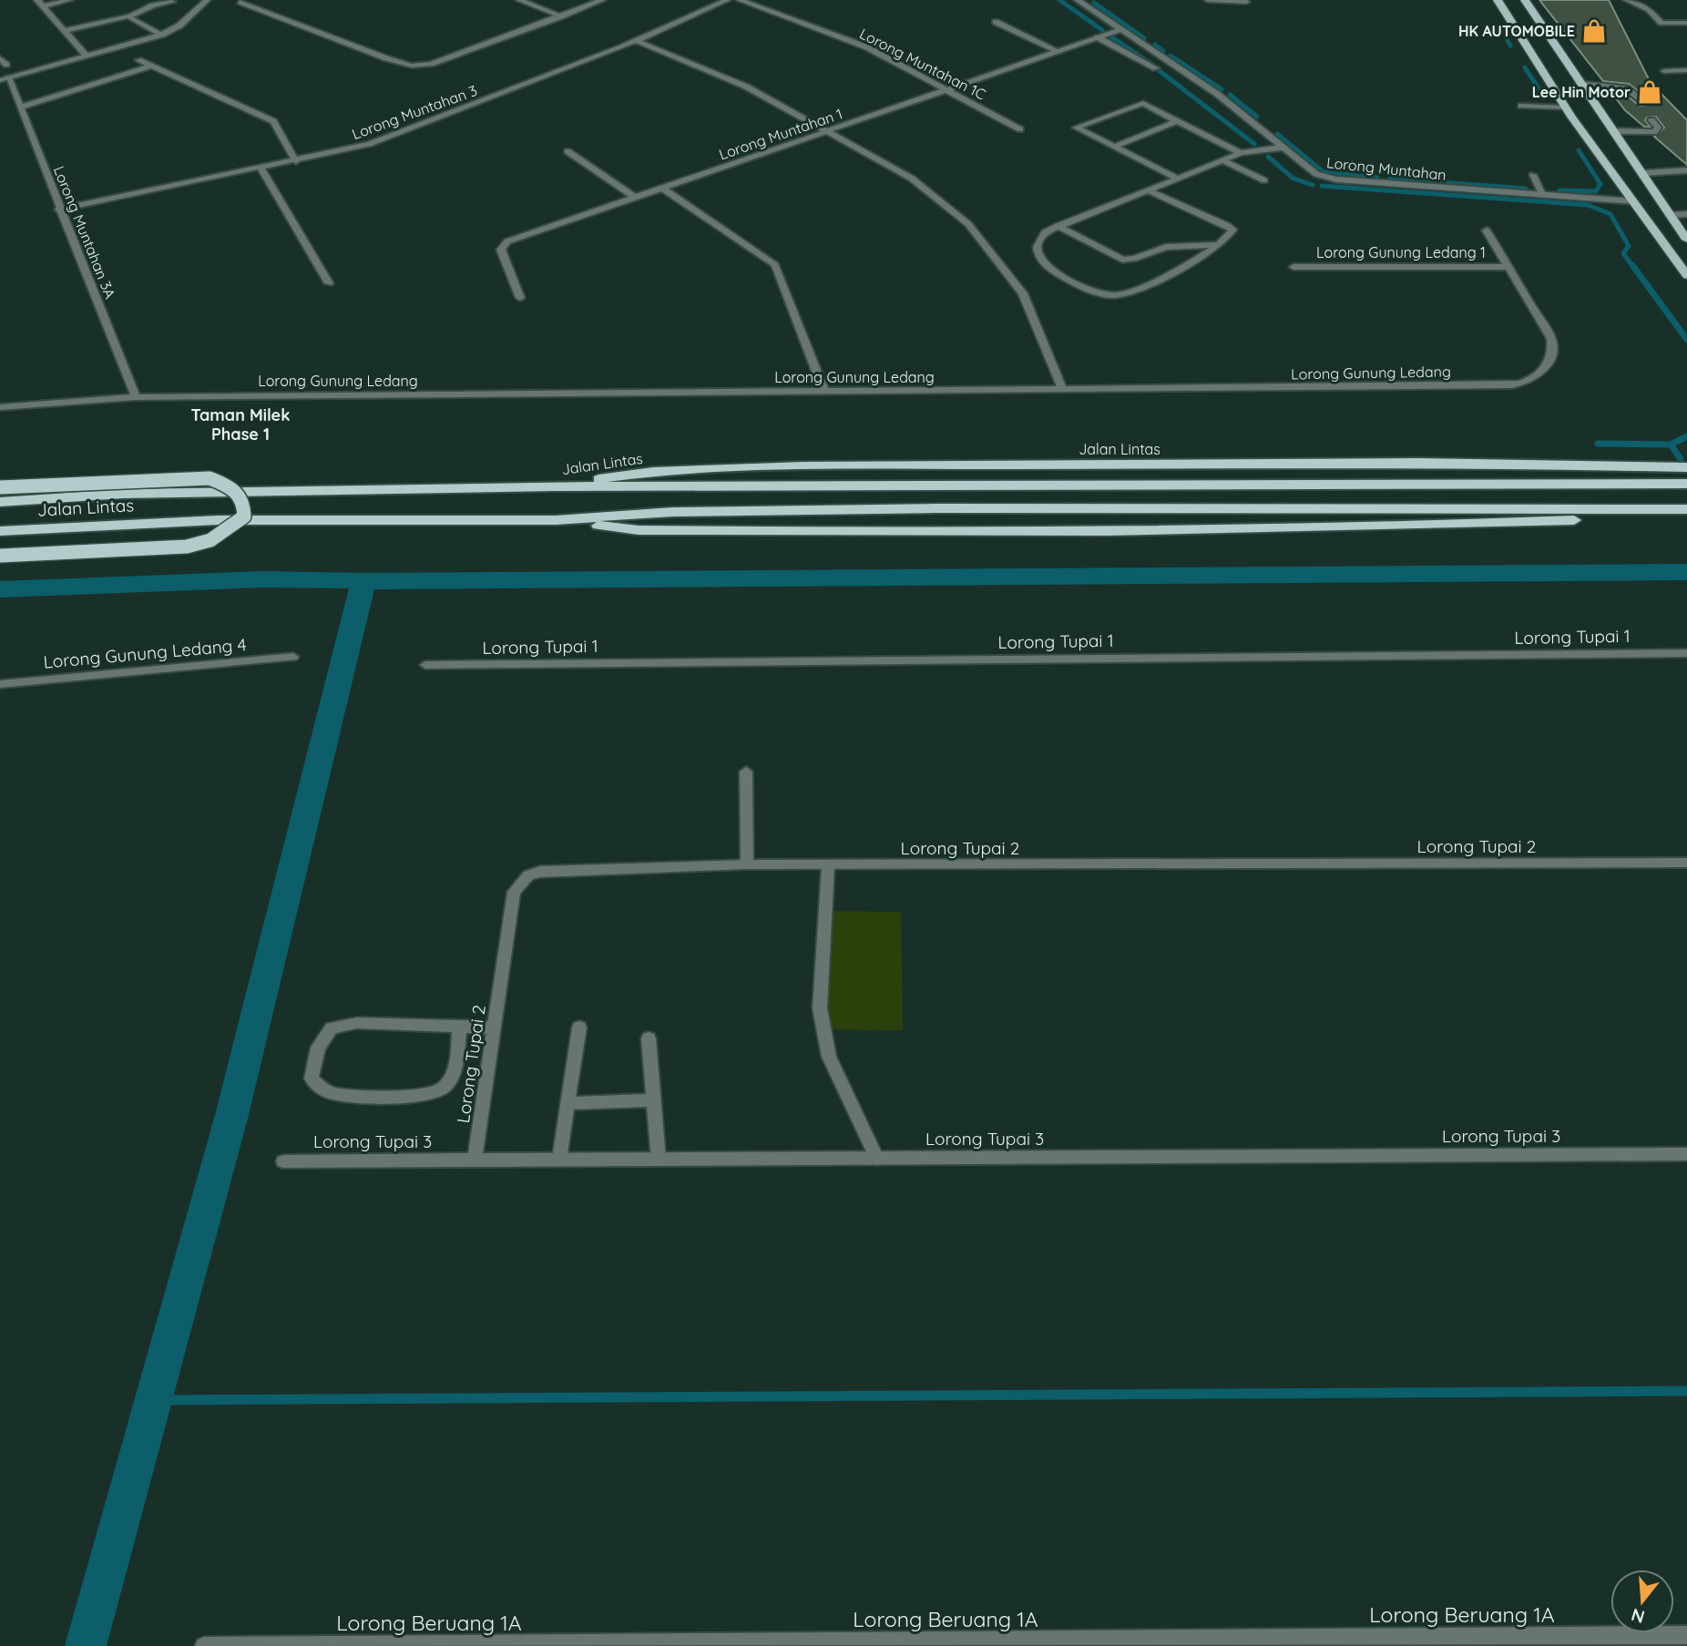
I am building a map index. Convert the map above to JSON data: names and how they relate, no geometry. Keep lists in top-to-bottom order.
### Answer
{
  "streets": {
    "highway": ["Jalan Lintas"],
    "street": [
      "Lorong Muntahan 1C",
      "Lorong Muntahan 3",
      "Lorong Muntahan 1",
      "Lorong Muntahan",
      "Lorong Muntahan 3A",
      "Lorong Gunung Ledang 1",
      "Lorong Gunung Ledang",
      "Lorong Tupai 1",
      "Lorong Gunung Ledang 4",
      "Lorong Tupai 2",
      "Lorong Tupai 3",
      "Lorong Beruang 1A"
    ]
  },
  "crossings": [
    ["Lorong Muntahan 1C", "Lorong Muntahan 1"],
    ["Lorong Muntahan 3", "Lorong Muntahan 3A"],
    ["Lorong Muntahan 1", "Lorong Muntahan"],
    ["Lorong Muntahan 3A", "Lorong Gunung Ledang"],
    ["Lorong Gunung Ledang 1", "Lorong Gunung Ledang"],
    ["Lorong Tupai 2", "Lorong Tupai 3"]
  ],
  "districts": ["Taman Milek Phase 1"],
  "places": {
    "shop": ["HK AUTOMOBILE", "Lee Hin Motor"]
  },
  "north": "bottom"
}
